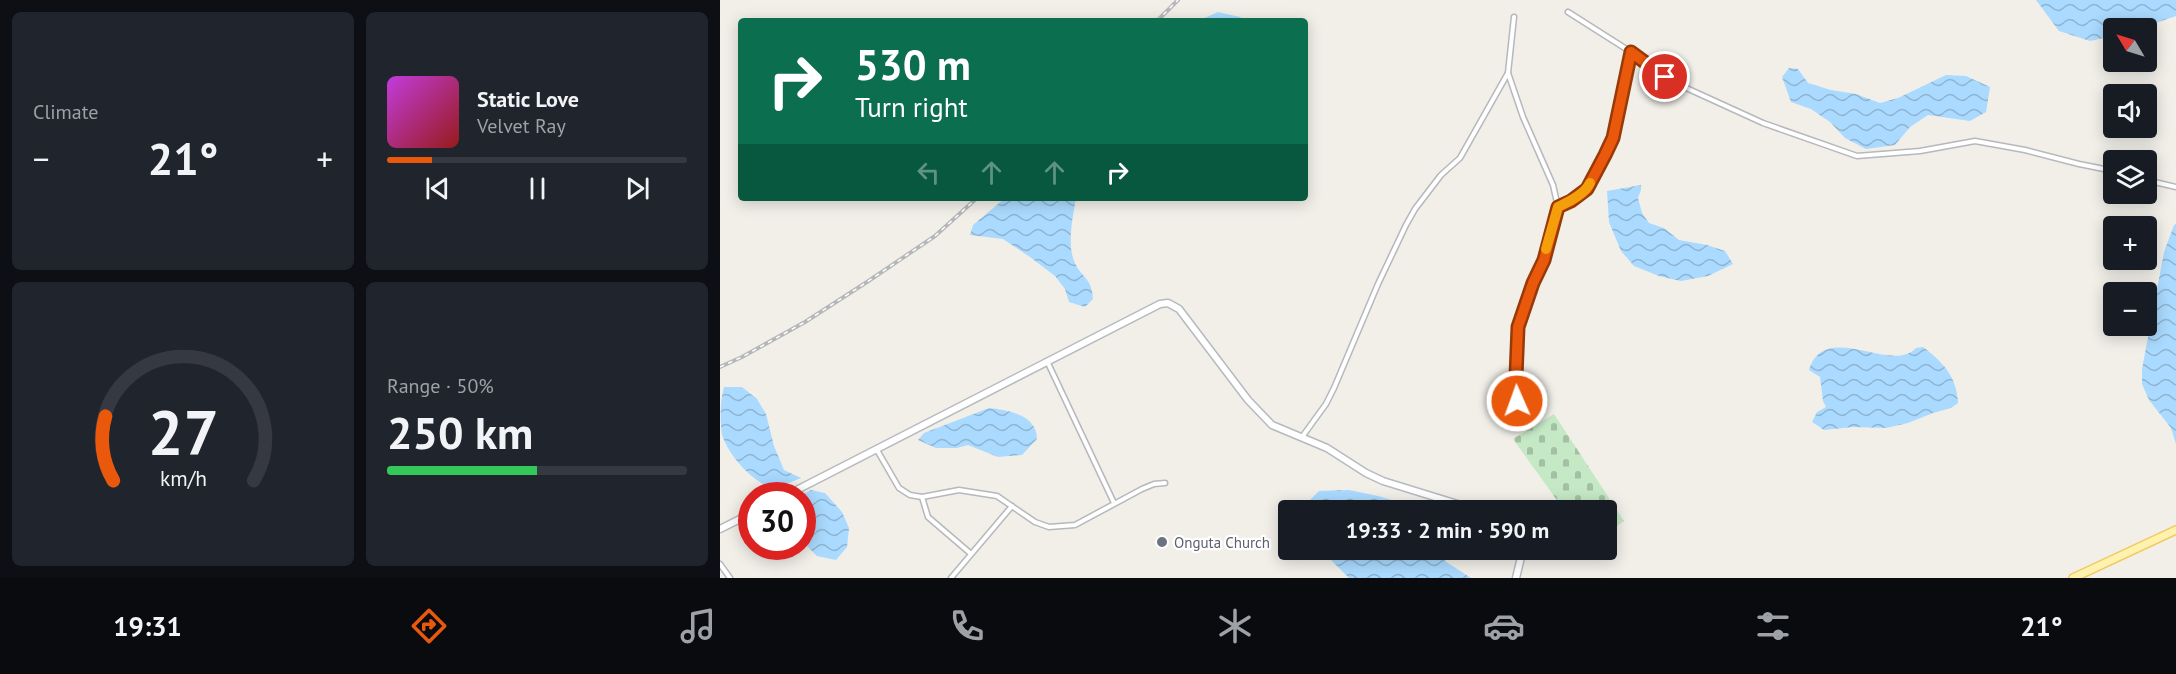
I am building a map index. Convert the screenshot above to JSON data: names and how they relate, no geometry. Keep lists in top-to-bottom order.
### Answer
{
  "places": ["Onguta Church"],
  "north": "top left",
  "page": {
    "tile": [
      "Climate",
      ["Range · 50%", "250 km"]
    ],
    "map_buttons": ["+", "−"],
    "turn": ["530 m", "Turn right"],
    "song": ["Static Love", "Velvet Ray"],
    "heat": ["−", "21°", "+"],
    "limit": "30",
    "trip": "19:33 · 2 min · 590 m",
    "tabs": ["19:31", "21°"],
    "gauge": ["27", "km/h"]
  }
}
